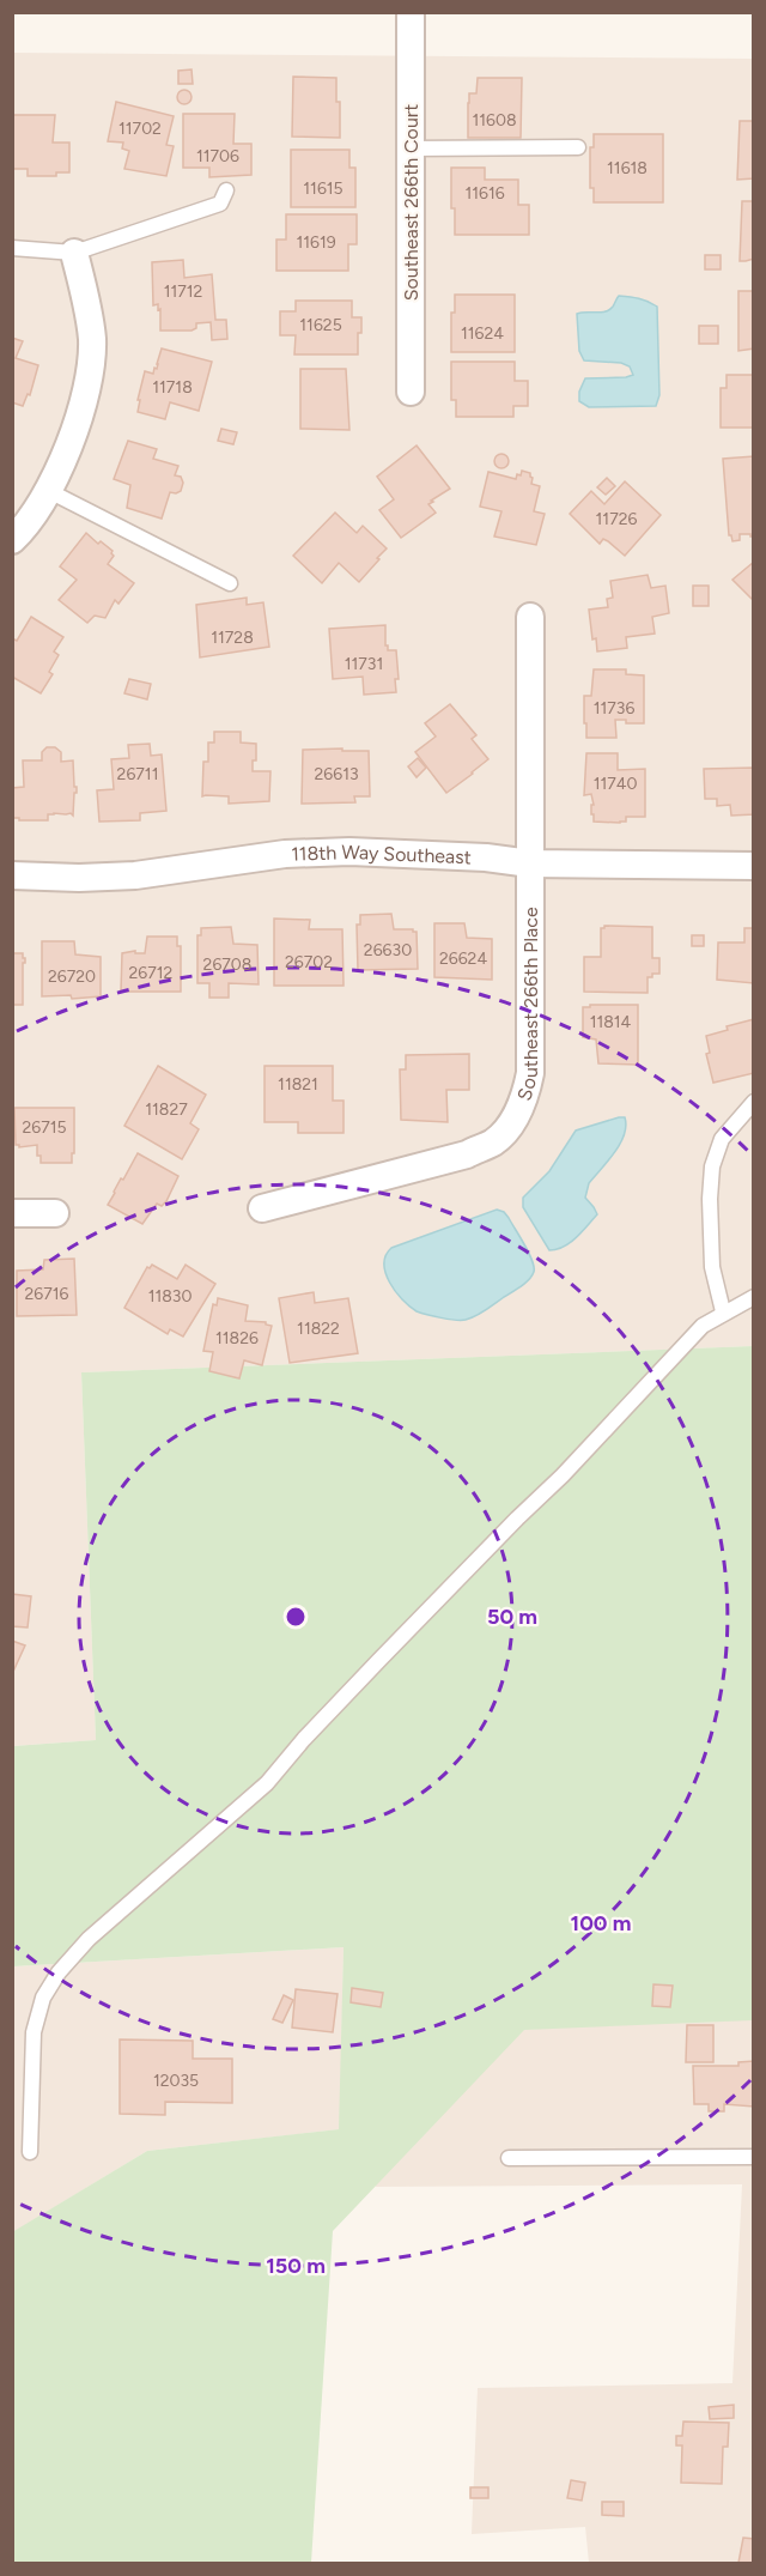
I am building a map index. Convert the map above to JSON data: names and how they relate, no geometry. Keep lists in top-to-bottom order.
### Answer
{
  "streets": {
    "street": ["Southeast 266th Court", "118th Way Southeast", "Southeast 266th Place"]
  },
  "crossings": [
    ["118th Way Southeast", "Southeast 266th Place"]
  ],
  "house_numbers": [
    "11608",
    "11702",
    "11706",
    "11618",
    "11615",
    "11616",
    "11619",
    "11712",
    "11625",
    "11624",
    "11718",
    "11726",
    "11728",
    "11731",
    "11736",
    "26711",
    "26613",
    "11740",
    "26630",
    "26624",
    "26702",
    "26708",
    "26712",
    "26720",
    "11814",
    "11821",
    "11827",
    "26715",
    "26716",
    "11830",
    "11822",
    "11826",
    "12035"
  ],
  "rings": ["50 m", "100 m", "150 m"]
}
